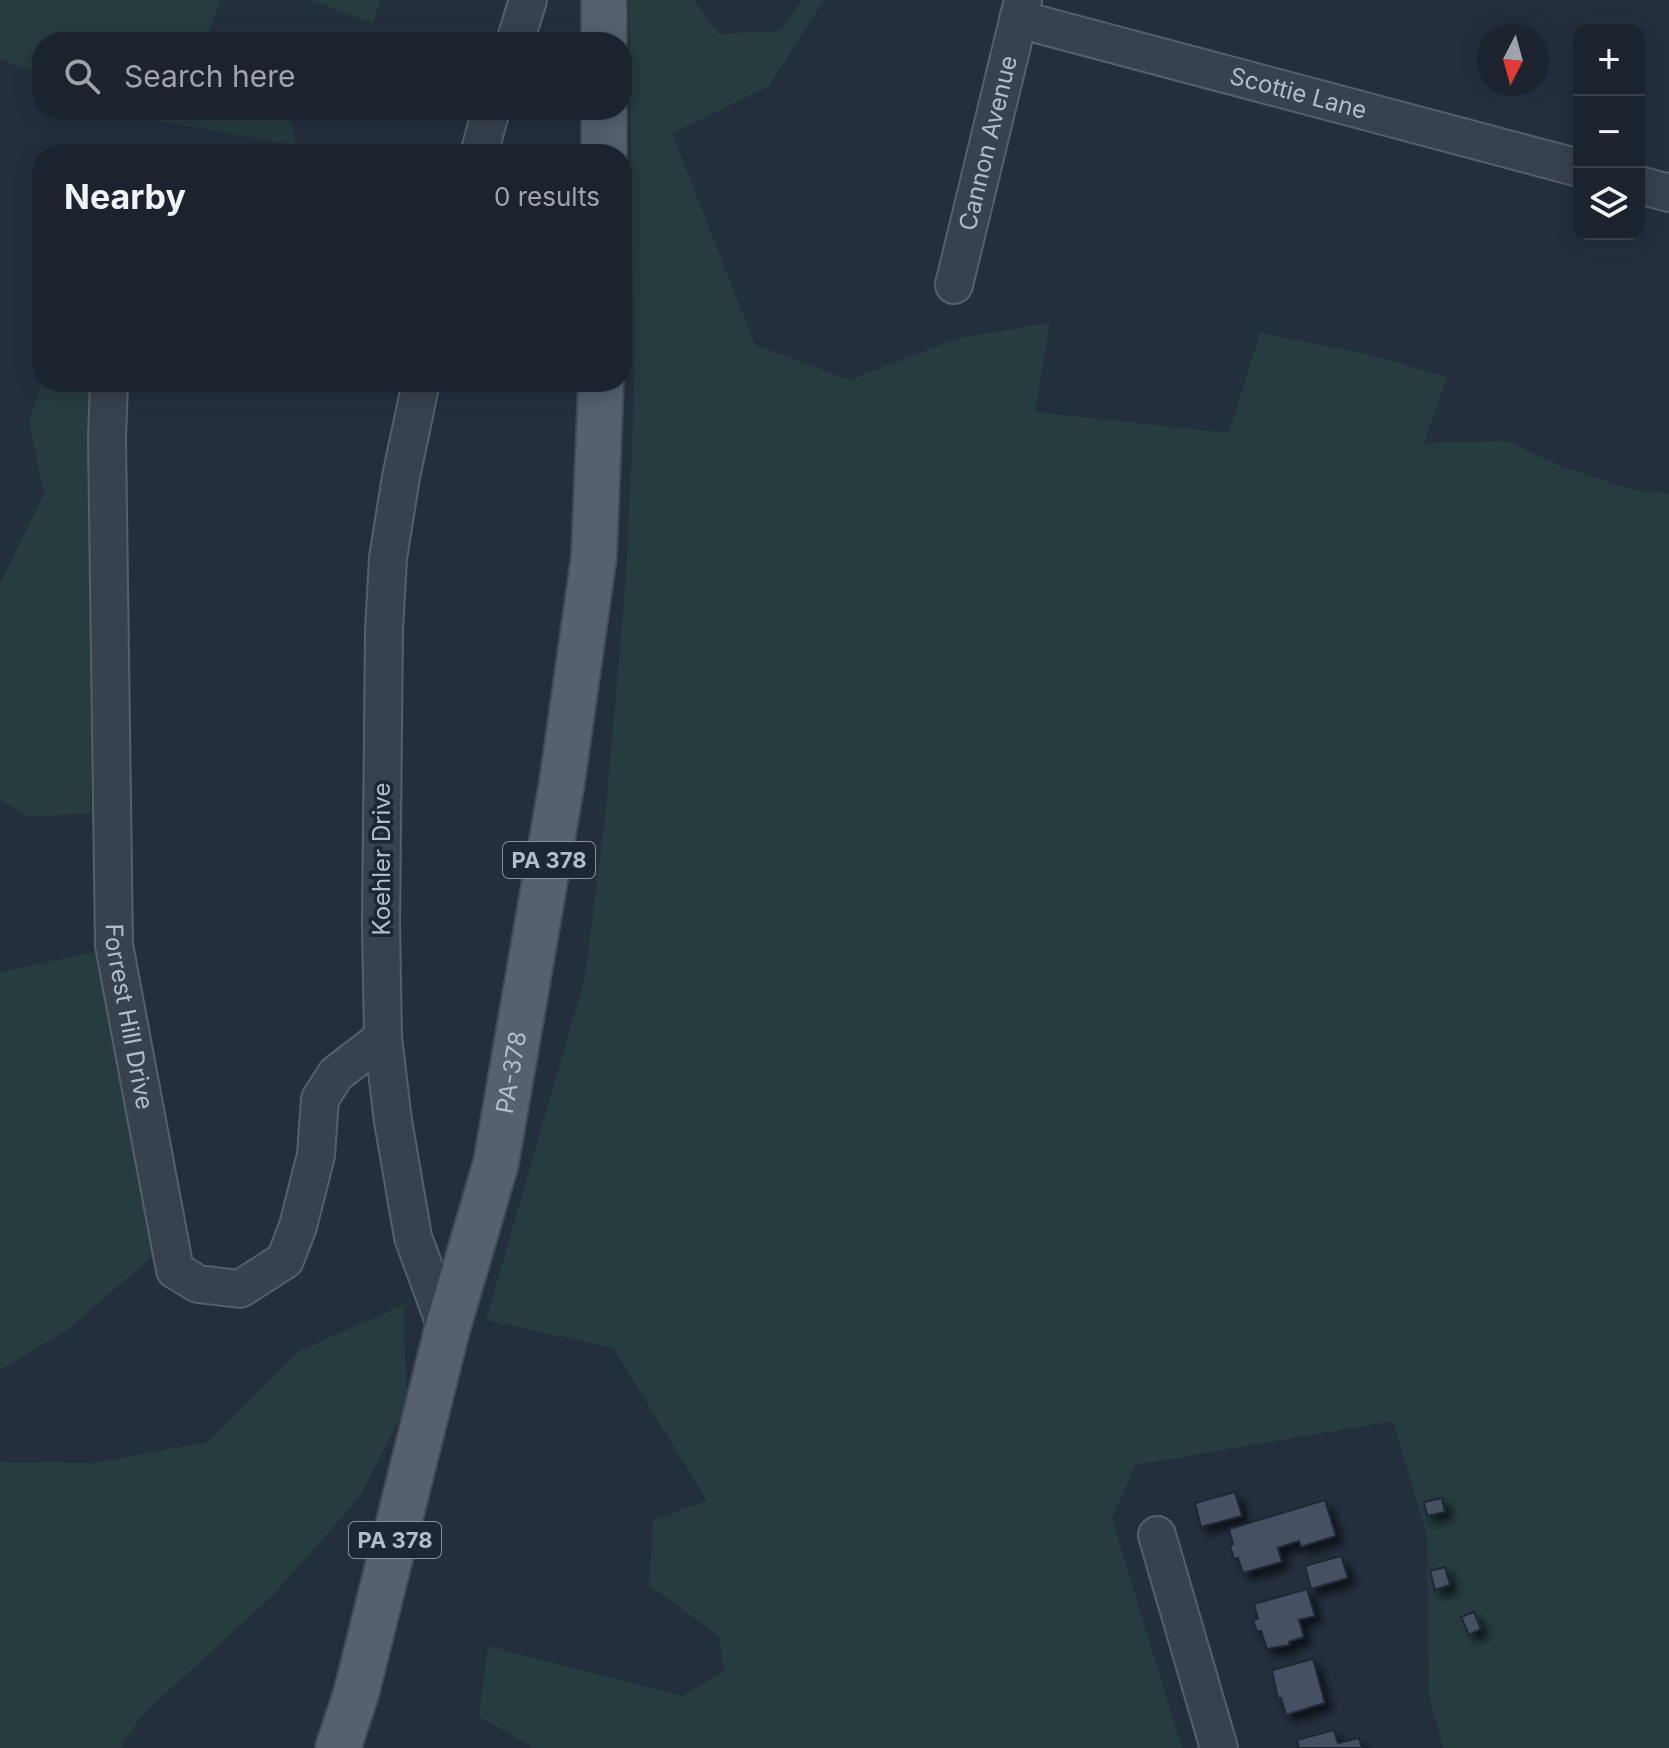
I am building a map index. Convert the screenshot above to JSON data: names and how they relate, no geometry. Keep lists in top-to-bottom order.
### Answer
{
  "streets": {
    "main road": ["PA 378", "PA-378"],
    "street": [
      "Scottie Lane",
      "Cannon Avenue",
      "Koehler Drive",
      "Forrest Hill Drive"
    ]
  },
  "crossings": [
    ["Scottie Lane", "Cannon Avenue"],
    ["Koehler Drive", "Forrest Hill Drive"],
    ["Koehler Drive", "PA-378"]
  ],
  "north": "bottom",
  "page": {
    "map_buttons": ["+", "−"],
    "search": "Search here",
    "heading": ["Nearby", "0 results"]
  }
}
